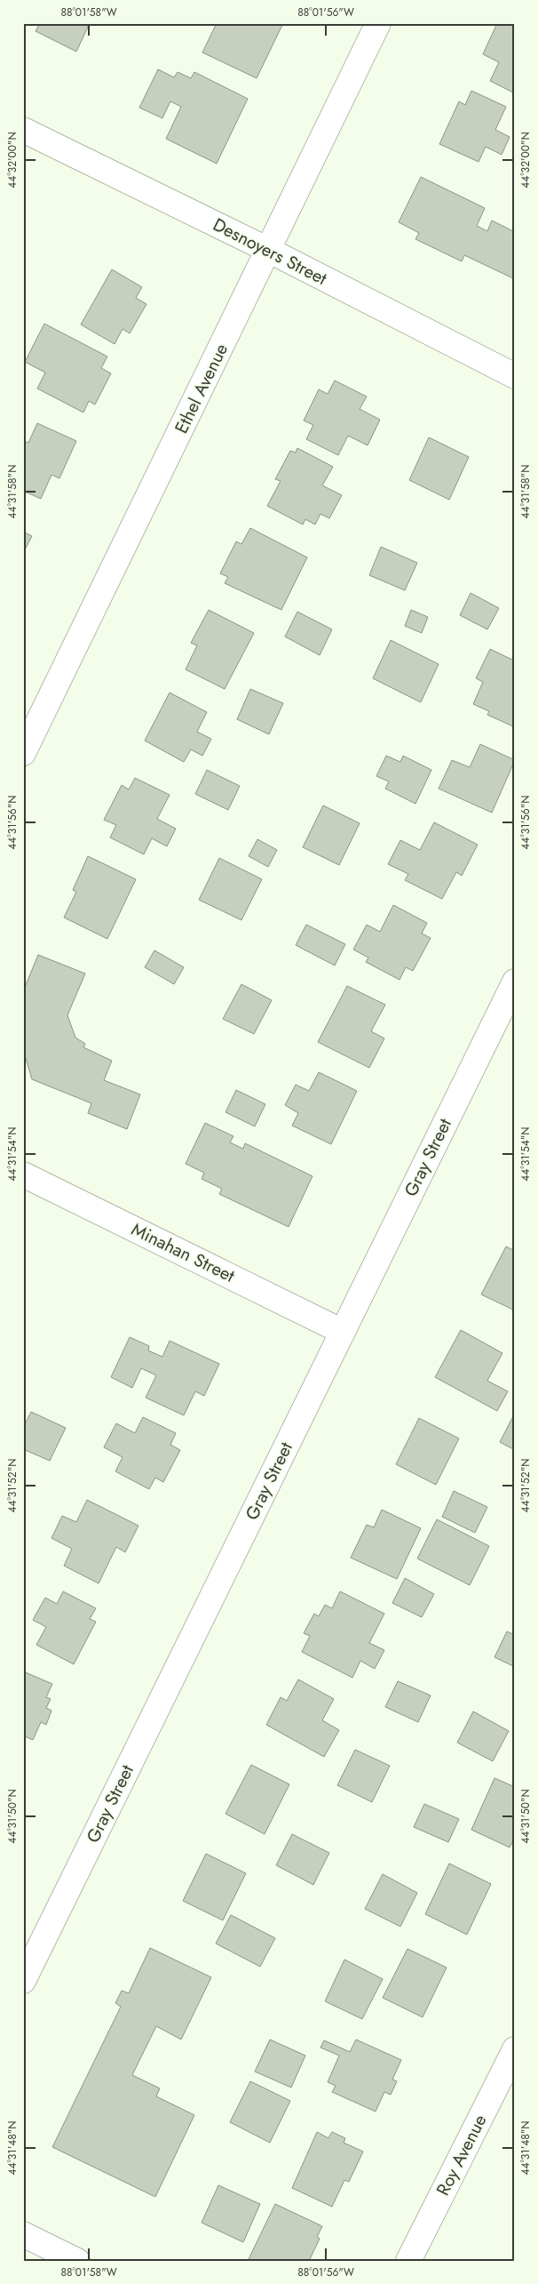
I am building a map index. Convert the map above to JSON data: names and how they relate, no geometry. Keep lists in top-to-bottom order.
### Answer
{
  "streets": {
    "street": [
      "Desnoyers Street",
      "Ethel Avenue",
      "Gray Street",
      "Minahan Street",
      "Roy Avenue"
    ]
  },
  "crossings": [
    ["Desnoyers Street", "Ethel Avenue"],
    ["Gray Street", "Minahan Street"]
  ],
  "coordinates": [
    "88°01'58\"W",
    "88°01'56\"W",
    "44°32'00\"N",
    "44°31'58\"N",
    "44°31'56\"N",
    "44°31'54\"N",
    "44°31'52\"N",
    "44°31'50\"N",
    "44°31'48\"N"
  ]
}
